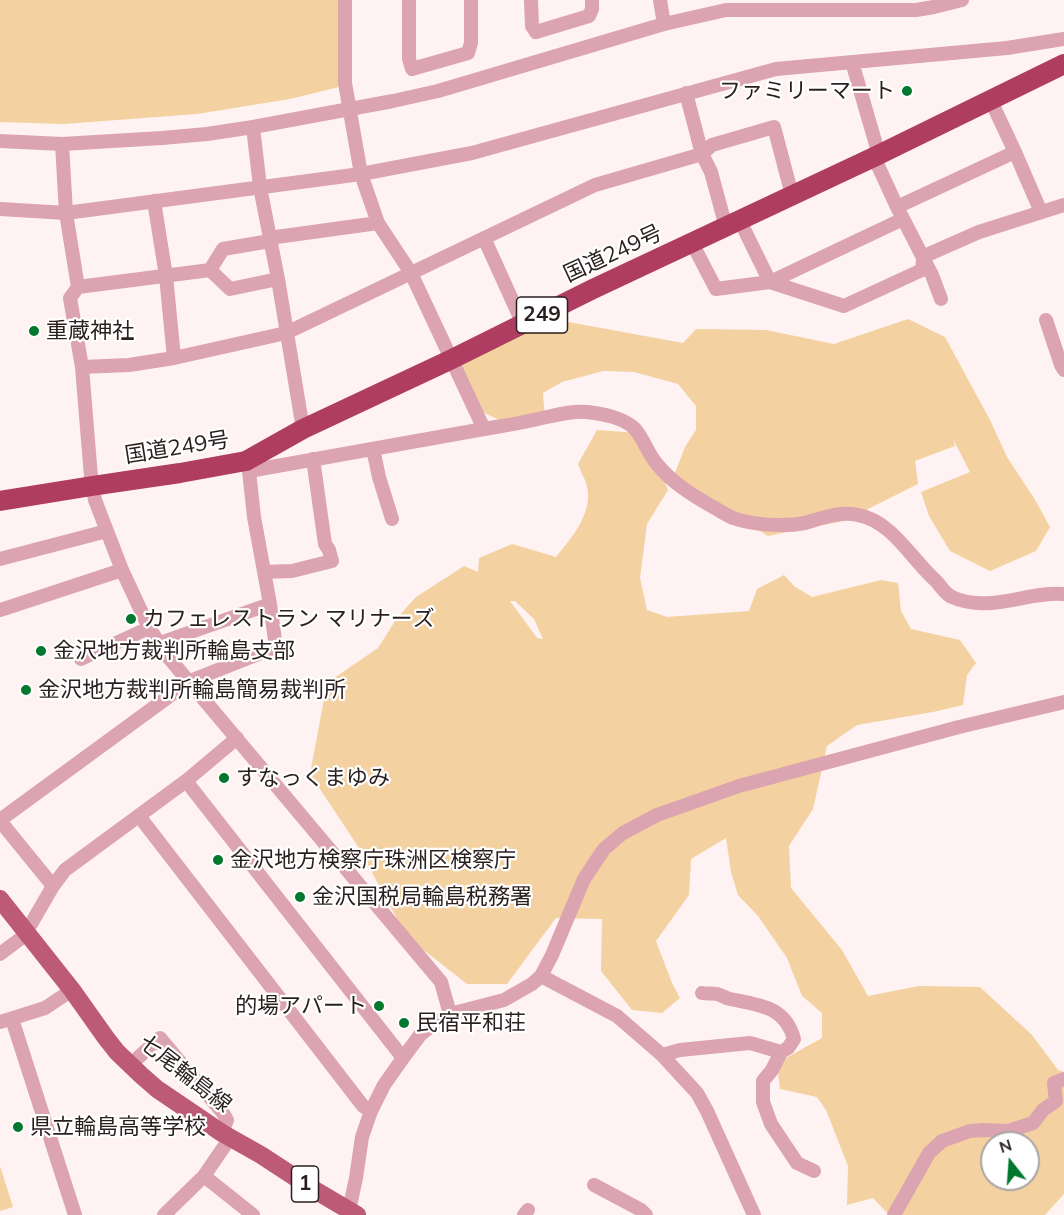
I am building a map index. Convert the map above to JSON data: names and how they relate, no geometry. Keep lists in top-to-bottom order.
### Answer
{
  "streets": {
    "highway": ["国道249号", "249"],
    "main road": ["七尾輪島線", "1"]
  },
  "places": [
    "ファミリーマート",
    "重蔵神社",
    "カフェレストラン マリナーズ",
    "金沢地方裁判所輪島支部",
    "金沢地方裁判所輪島簡易裁判所",
    "すなっくまゆみ",
    "金沢地方検察庁珠洲区検察庁",
    "金沢国税局輪島税務署",
    "的場アパート",
    "民宿平和荘",
    "県立輪島高等学校"
  ],
  "north": "top"
}
